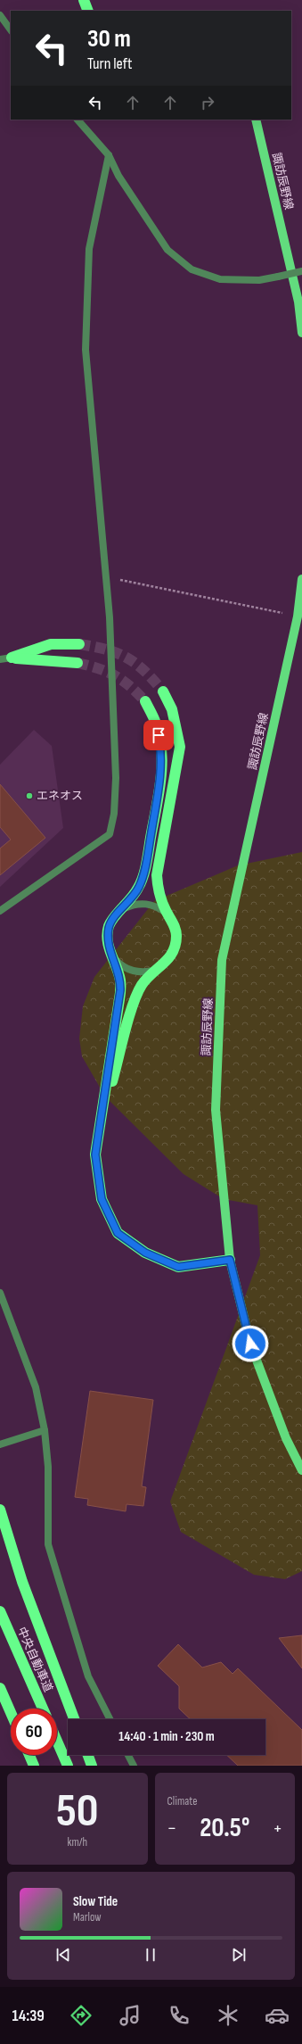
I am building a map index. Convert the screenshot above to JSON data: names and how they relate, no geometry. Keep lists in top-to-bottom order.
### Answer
{
  "streets": {
    "highway": ["中央自動車道"],
    "main road": ["諏訪辰野線"]
  },
  "places": ["エネオス"],
  "page": {
    "turn": ["30 m", "Turn left"],
    "limit": "60",
    "trip": "14:40 · 1 min · 230 m",
    "tile": [
      ["50", "km/h"],
      "Climate"
    ],
    "heat": ["−", "20.5°", "+"],
    "song": ["Slow Tide", "Marlow"],
    "tabs": "14:39"
  }
}
